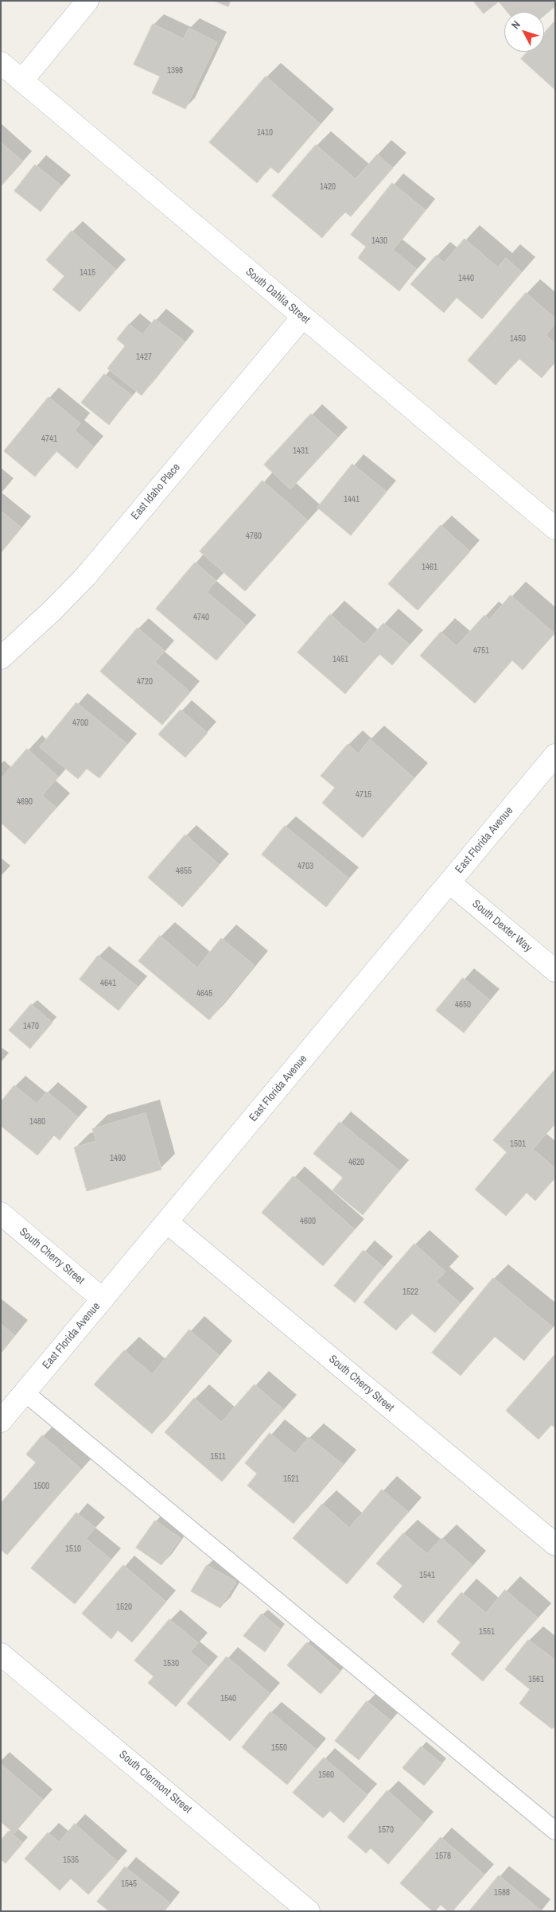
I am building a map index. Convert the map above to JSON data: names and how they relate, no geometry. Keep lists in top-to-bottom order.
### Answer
{
  "streets": {
    "street": [
      "South Dahlia Street",
      "East Idaho Place",
      "East Florida Avenue",
      "South Dexter Way",
      "South Cherry Street",
      "South Clermont Street"
    ]
  },
  "crossings": [
    ["South Dahlia Street", "East Idaho Place"],
    ["East Florida Avenue", "South Dexter Way"],
    ["East Florida Avenue", "South Cherry Street"]
  ],
  "house_numbers": [
    "1398",
    "1410",
    "1420",
    "1430",
    "1415",
    "1440",
    "1450",
    "1427",
    "4741",
    "1431",
    "1441",
    "4760",
    "1461",
    "4740",
    "4751",
    "1451",
    "4720",
    "4700",
    "4715",
    "4690",
    "4703",
    "4655",
    "4641",
    "4645",
    "4650",
    "1470",
    "1480",
    "1501",
    "1490",
    "4620",
    "4600",
    "1522",
    "1511",
    "1521",
    "1500",
    "1510",
    "1541",
    "1520",
    "1551",
    "1530",
    "1561",
    "1540",
    "1550",
    "1560",
    "1570",
    "1578",
    "1535",
    "1545",
    "1588"
  ],
  "north": "top left"
}
